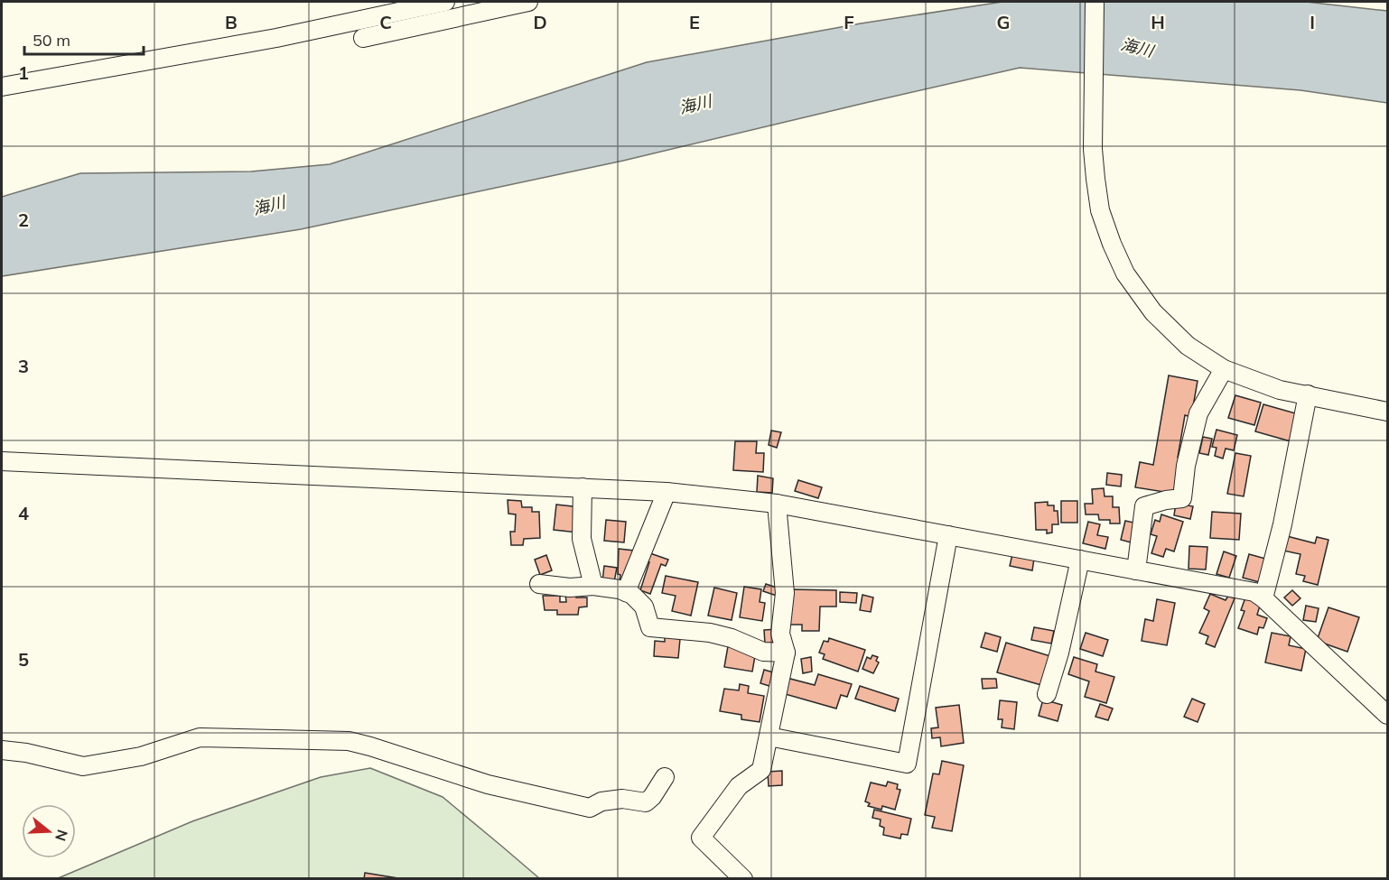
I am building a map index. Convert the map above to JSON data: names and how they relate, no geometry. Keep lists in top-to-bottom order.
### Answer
{
  "water": ["海川"],
  "scale_bar": "50 m",
  "north": "right",
  "grid": {
    "columns": [
      "B",
      "C",
      "D",
      "E",
      "F",
      "G",
      "H",
      "I"
    ],
    "rows": [
      "1",
      "2",
      "3",
      "4",
      "5"
    ]
  }
}
